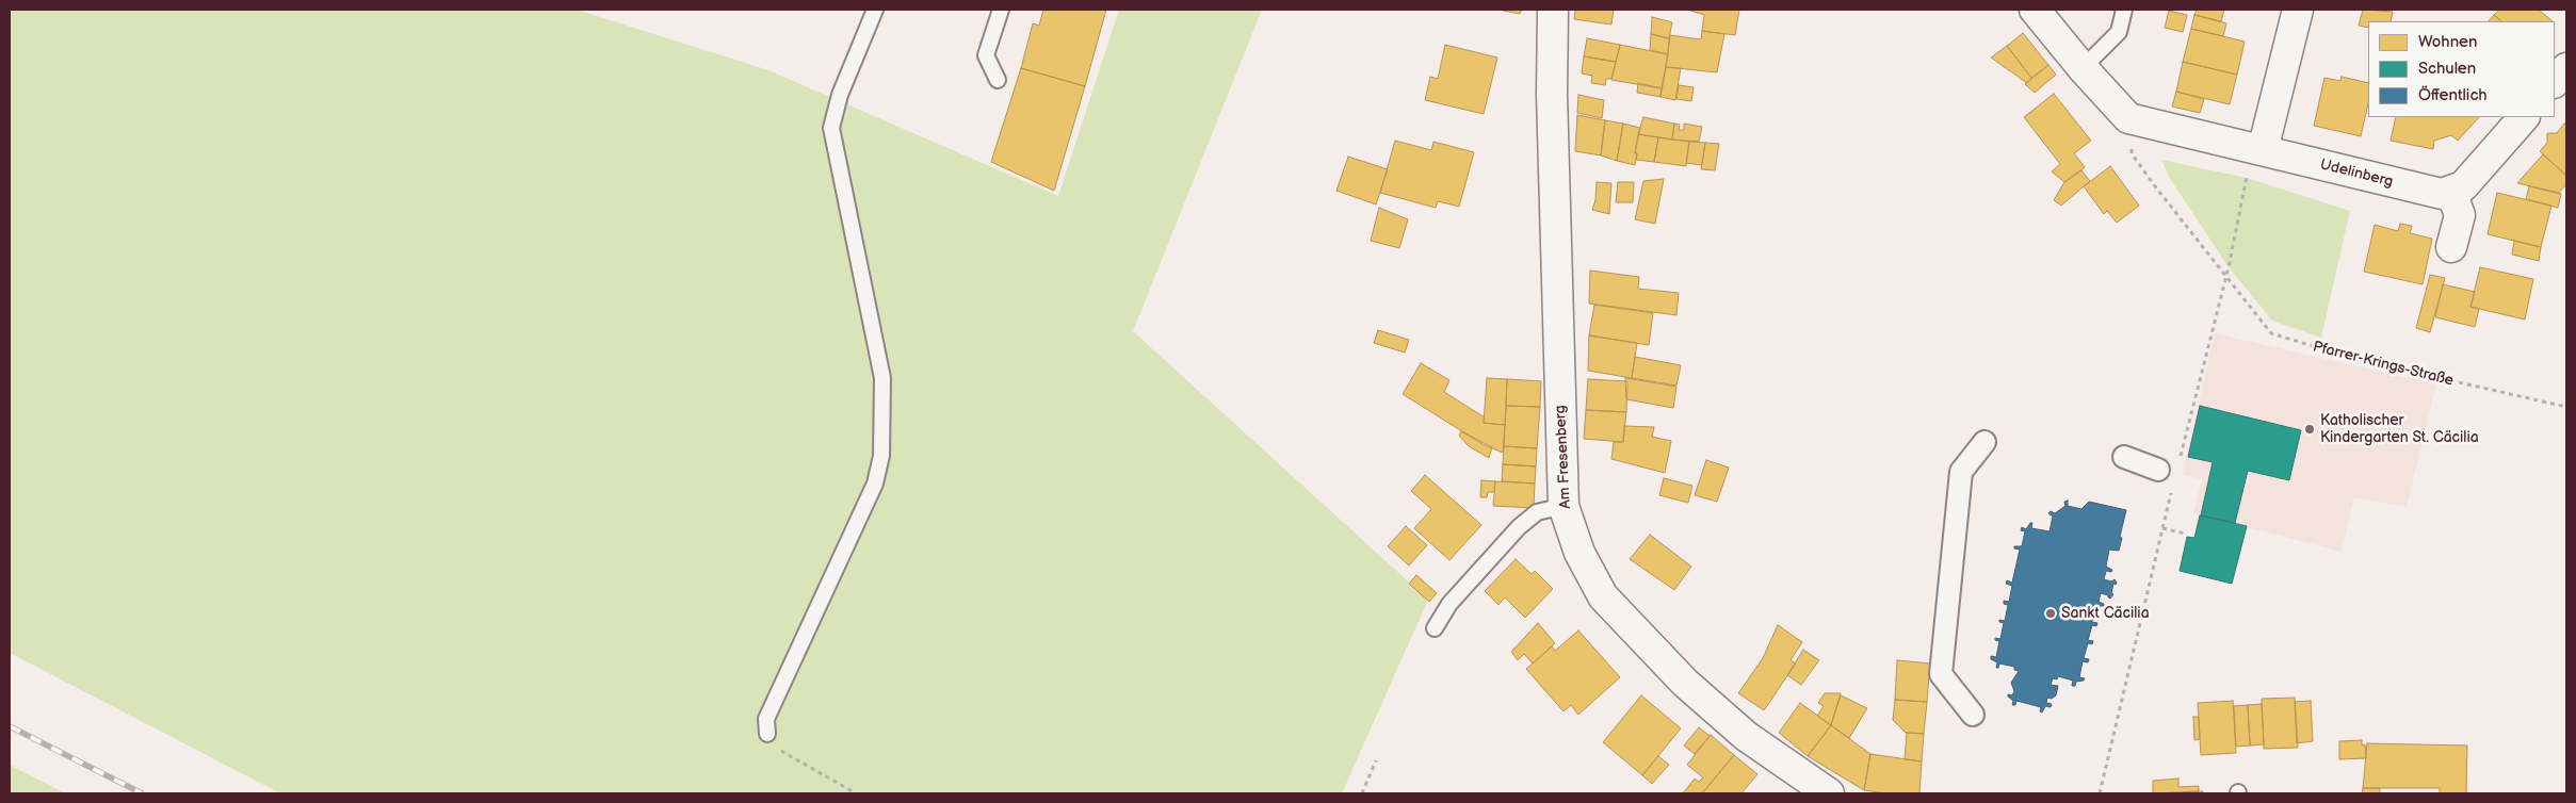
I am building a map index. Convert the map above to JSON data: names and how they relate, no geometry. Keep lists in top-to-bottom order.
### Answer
{
  "streets": {
    "street": ["Udelinberg", "Am Fresenberg"],
    "path": ["Pfarrer-Krings-Straße"]
  },
  "crossings": [
    ["Udelinberg", "Pfarrer-Krings-Straße"]
  ],
  "places": ["Katholischer Kindergarten St. Cäcilia", "Sankt Cäcilia"],
  "legend": ["Wohnen", "Schulen", "Öffentlich"]
}
